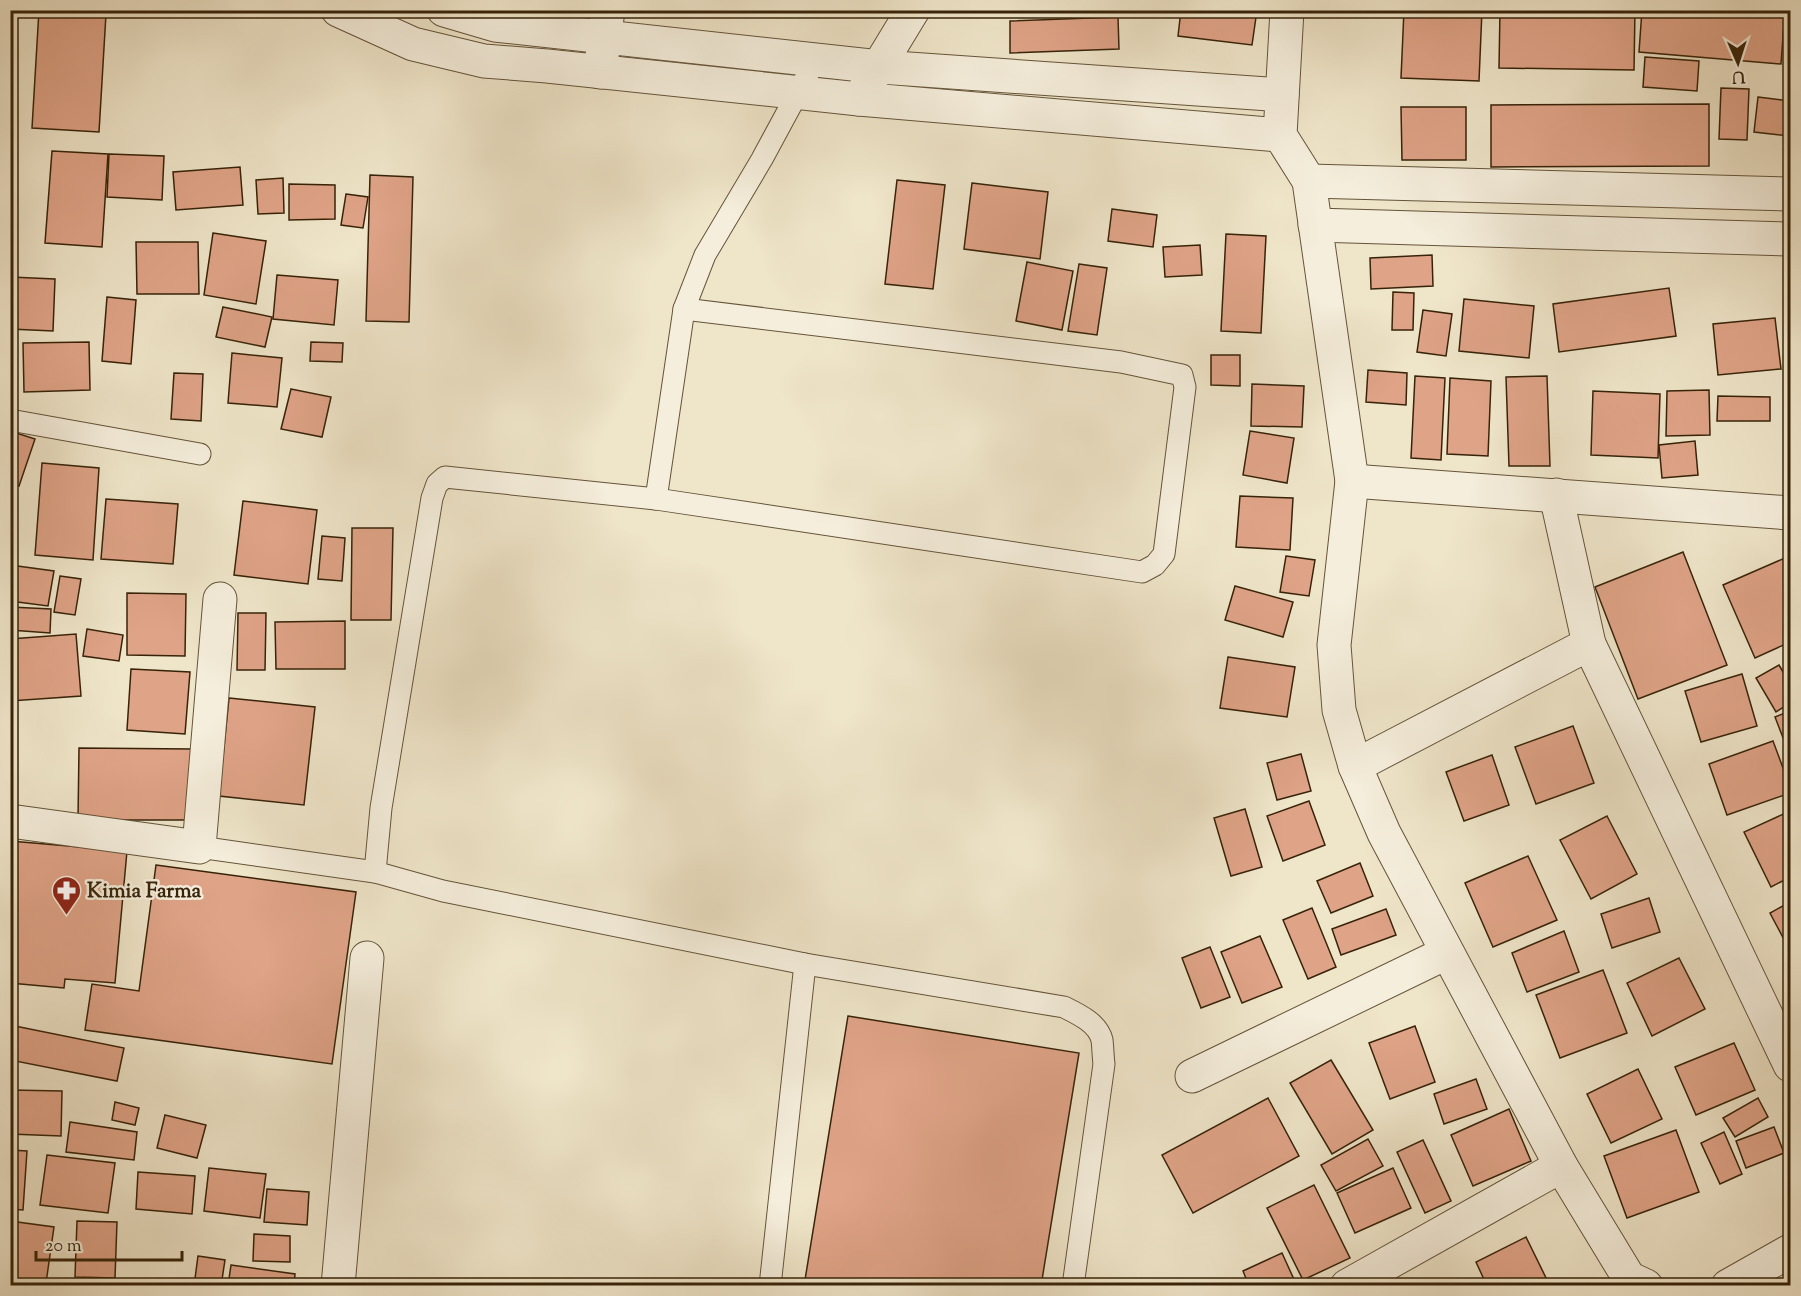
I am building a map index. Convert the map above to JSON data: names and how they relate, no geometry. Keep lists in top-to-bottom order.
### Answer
{
  "places": {
    "pharmacy": ["Kimia Farma"]
  },
  "scale_bar": "20 m",
  "north": "bottom"
}
